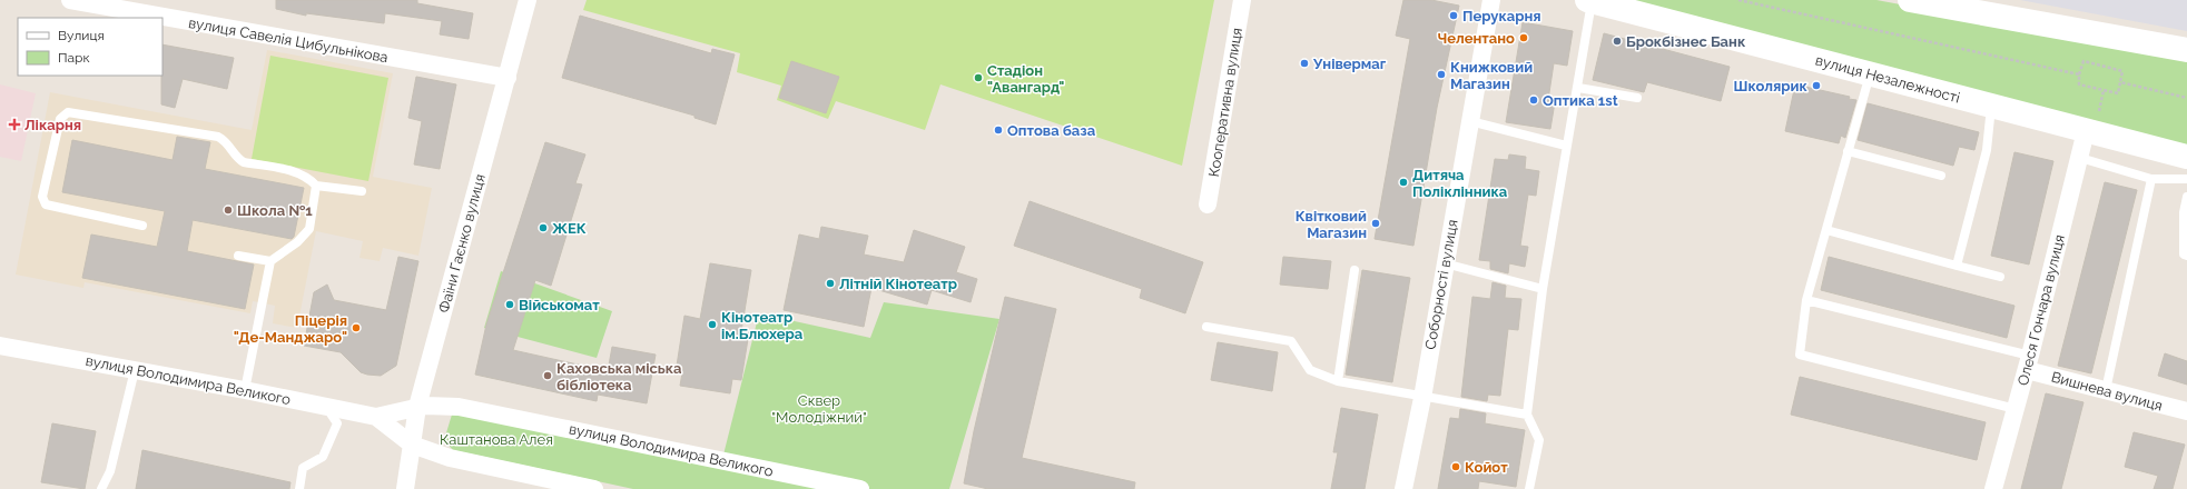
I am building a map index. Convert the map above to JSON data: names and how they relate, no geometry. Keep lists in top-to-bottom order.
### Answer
{
  "streets": {
    "street": [
      "вулиця Савелія Цибульнікова",
      "вулиця Незалежності",
      "Кооперативна вулиця",
      "Фаїни Гаєнко вулиця",
      "Соборності вулиця",
      "Олеся Гончара вулиця",
      "вулиця Володимира Великого",
      "Вишнева вулиця"
    ]
  },
  "crossings": [
    ["вулиця Савелія Цибульнікова", "Фаїни Гаєнко вулиця"],
    ["вулиця Незалежності", "Олеся Гончара вулиця"],
    ["Фаїни Гаєнко вулиця", "вулиця Володимира Великого"],
    ["Олеся Гончара вулиця", "Вишнева вулиця"]
  ],
  "parks": ["Сквер \"Молодіжний\"", "Каштанова Алея"],
  "places": {
    "other": [
      "Перукарня",
      "Челентано",
      "Брокбізнес Банк",
      "Універмаг",
      "Книжковий Магазин",
      "Стадіон \"Авангард\"",
      "Школярик",
      "Оптика 1st",
      "Оптова база",
      "Дитяча Поліклінника",
      "Школа №1",
      "Квітковий Магазин",
      "ЖЕК",
      "Літній Кінотеатр",
      "Військомат",
      "Кінотеатр ім.Блюхера",
      "Піцерія \"Де-Манджаро\"",
      "Каховська міська бібліотека",
      "Койот"
    ],
    "health": ["Лікарня"]
  },
  "legend": ["Вулиця", "Парк"]
}
